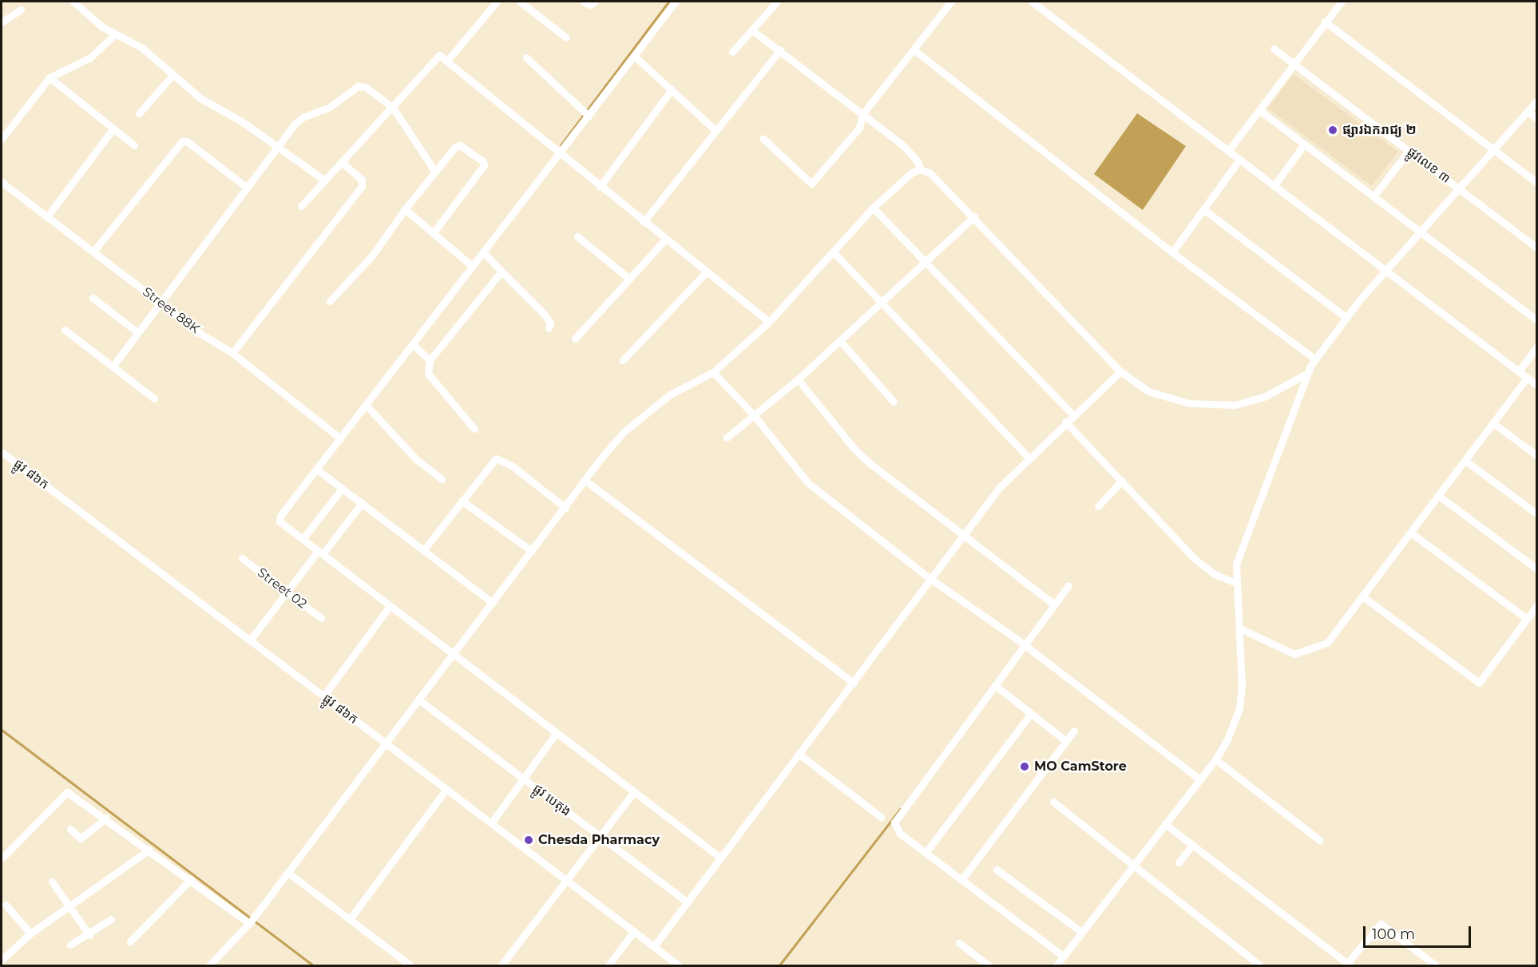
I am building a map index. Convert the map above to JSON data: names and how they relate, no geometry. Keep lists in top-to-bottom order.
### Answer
{
  "streets": {
    "street": [
      "ផ្លូវលេខ ៣",
      "Street 88K",
      "ផ្លូវ ៨៦ក",
      "Street 02",
      "ផ្លូវ បេតុង"
    ]
  },
  "places": ["ផ្សារឯករាជ្យ ២", "MO CamStore", "Chesda Pharmacy"],
  "scale_bar": "100 m"
}
